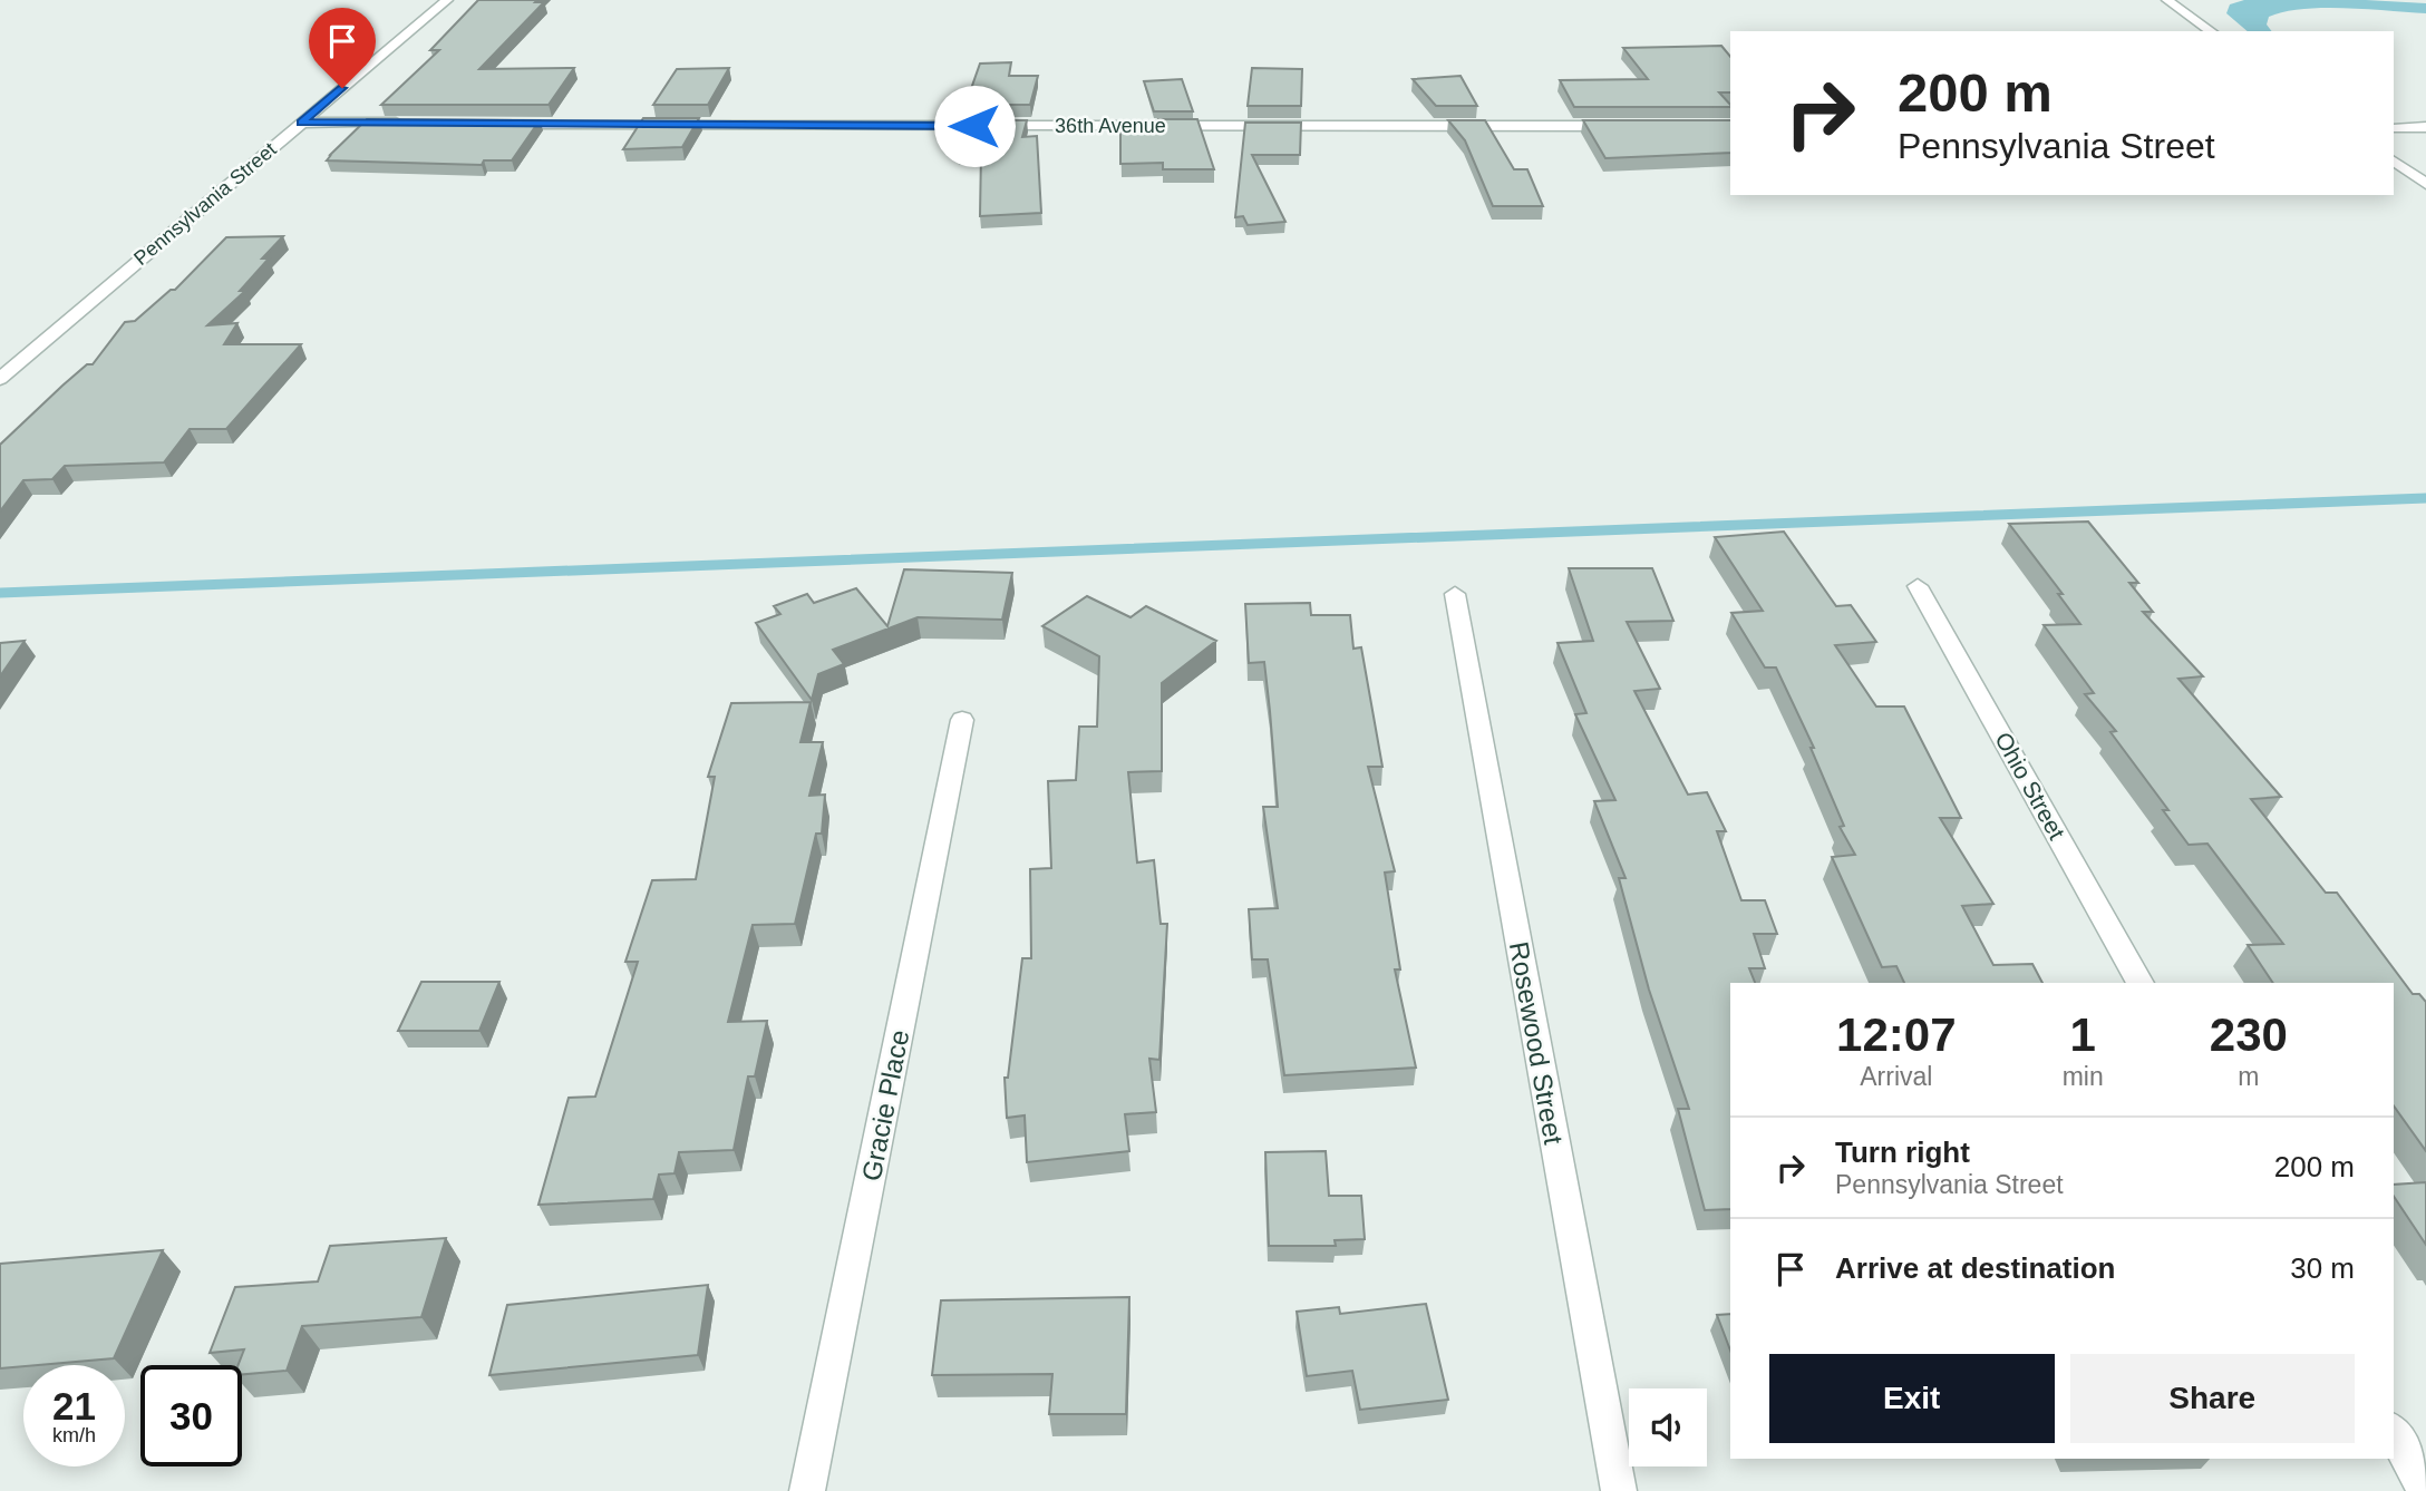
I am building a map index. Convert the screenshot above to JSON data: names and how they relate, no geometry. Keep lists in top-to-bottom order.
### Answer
{
  "streets": {
    "street": [
      "36th Avenue",
      "Pennsylvania Street",
      "Ohio Street",
      "Rosewood Street",
      "Gracie Place"
    ]
  },
  "page": {
    "turn": ["200 m", "Pennsylvania Street"],
    "eta": [
      "12:07",
      "Arrival",
      "1",
      "min",
      "230",
      "m"
    ],
    "list": [
      {
        "name": "Turn right",
        "note": "Pennsylvania Street",
        "value": "200 m"
      },
      {
        "name": "Arrive at destination",
        "value": "30 m"
      }
    ],
    "buttons": ["Exit", "Share"],
    "speed": "21 km/h",
    "limit": "30"
  }
}
